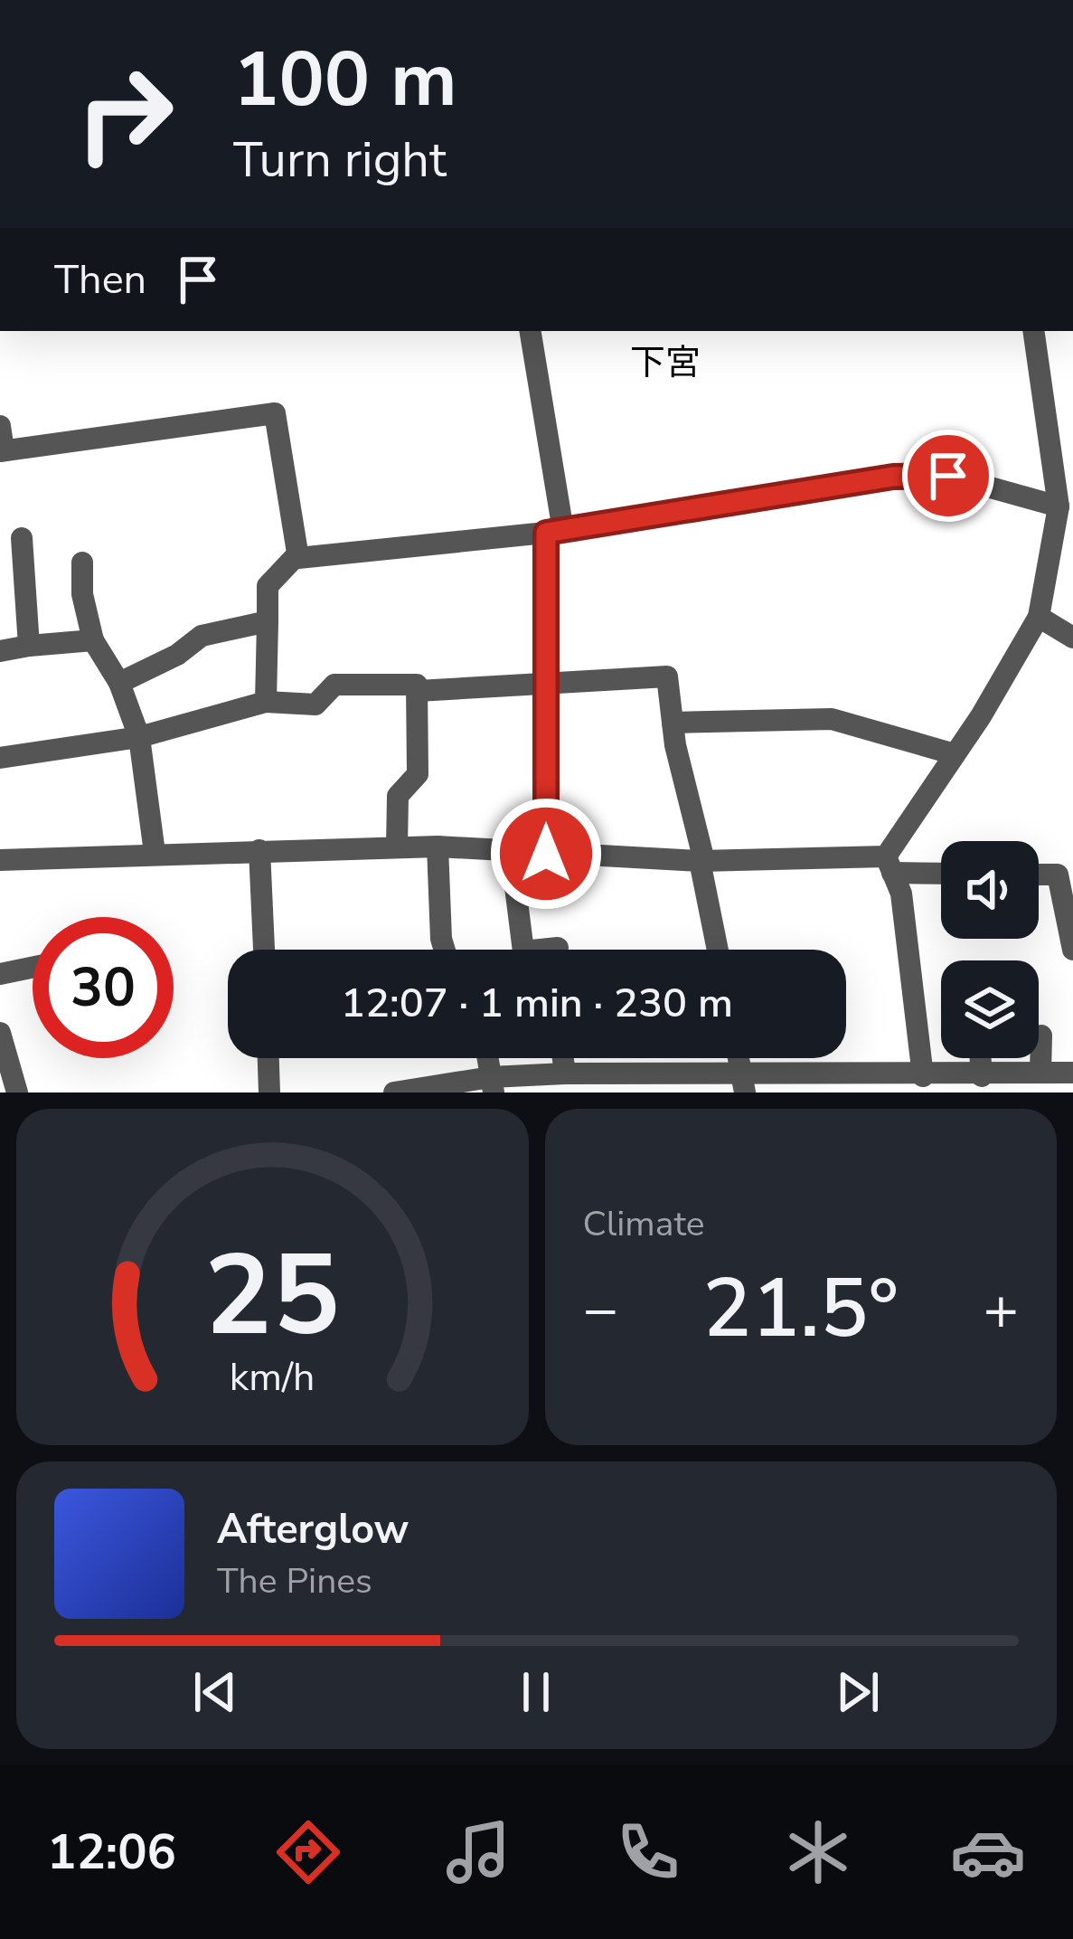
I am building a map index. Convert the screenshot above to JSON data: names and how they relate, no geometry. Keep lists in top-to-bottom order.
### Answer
{
  "districts": ["下宮"],
  "page": {
    "turn": ["100 m", "Turn right"],
    "then": "Then",
    "limit": "30",
    "trip": "12:07 · 1 min · 230 m",
    "tile": "Climate",
    "heat": ["−", "21.5°", "+"],
    "song": ["Afterglow", "The Pines"],
    "tabs": "12:06",
    "gauge": ["25", "km/h"]
  }
}
